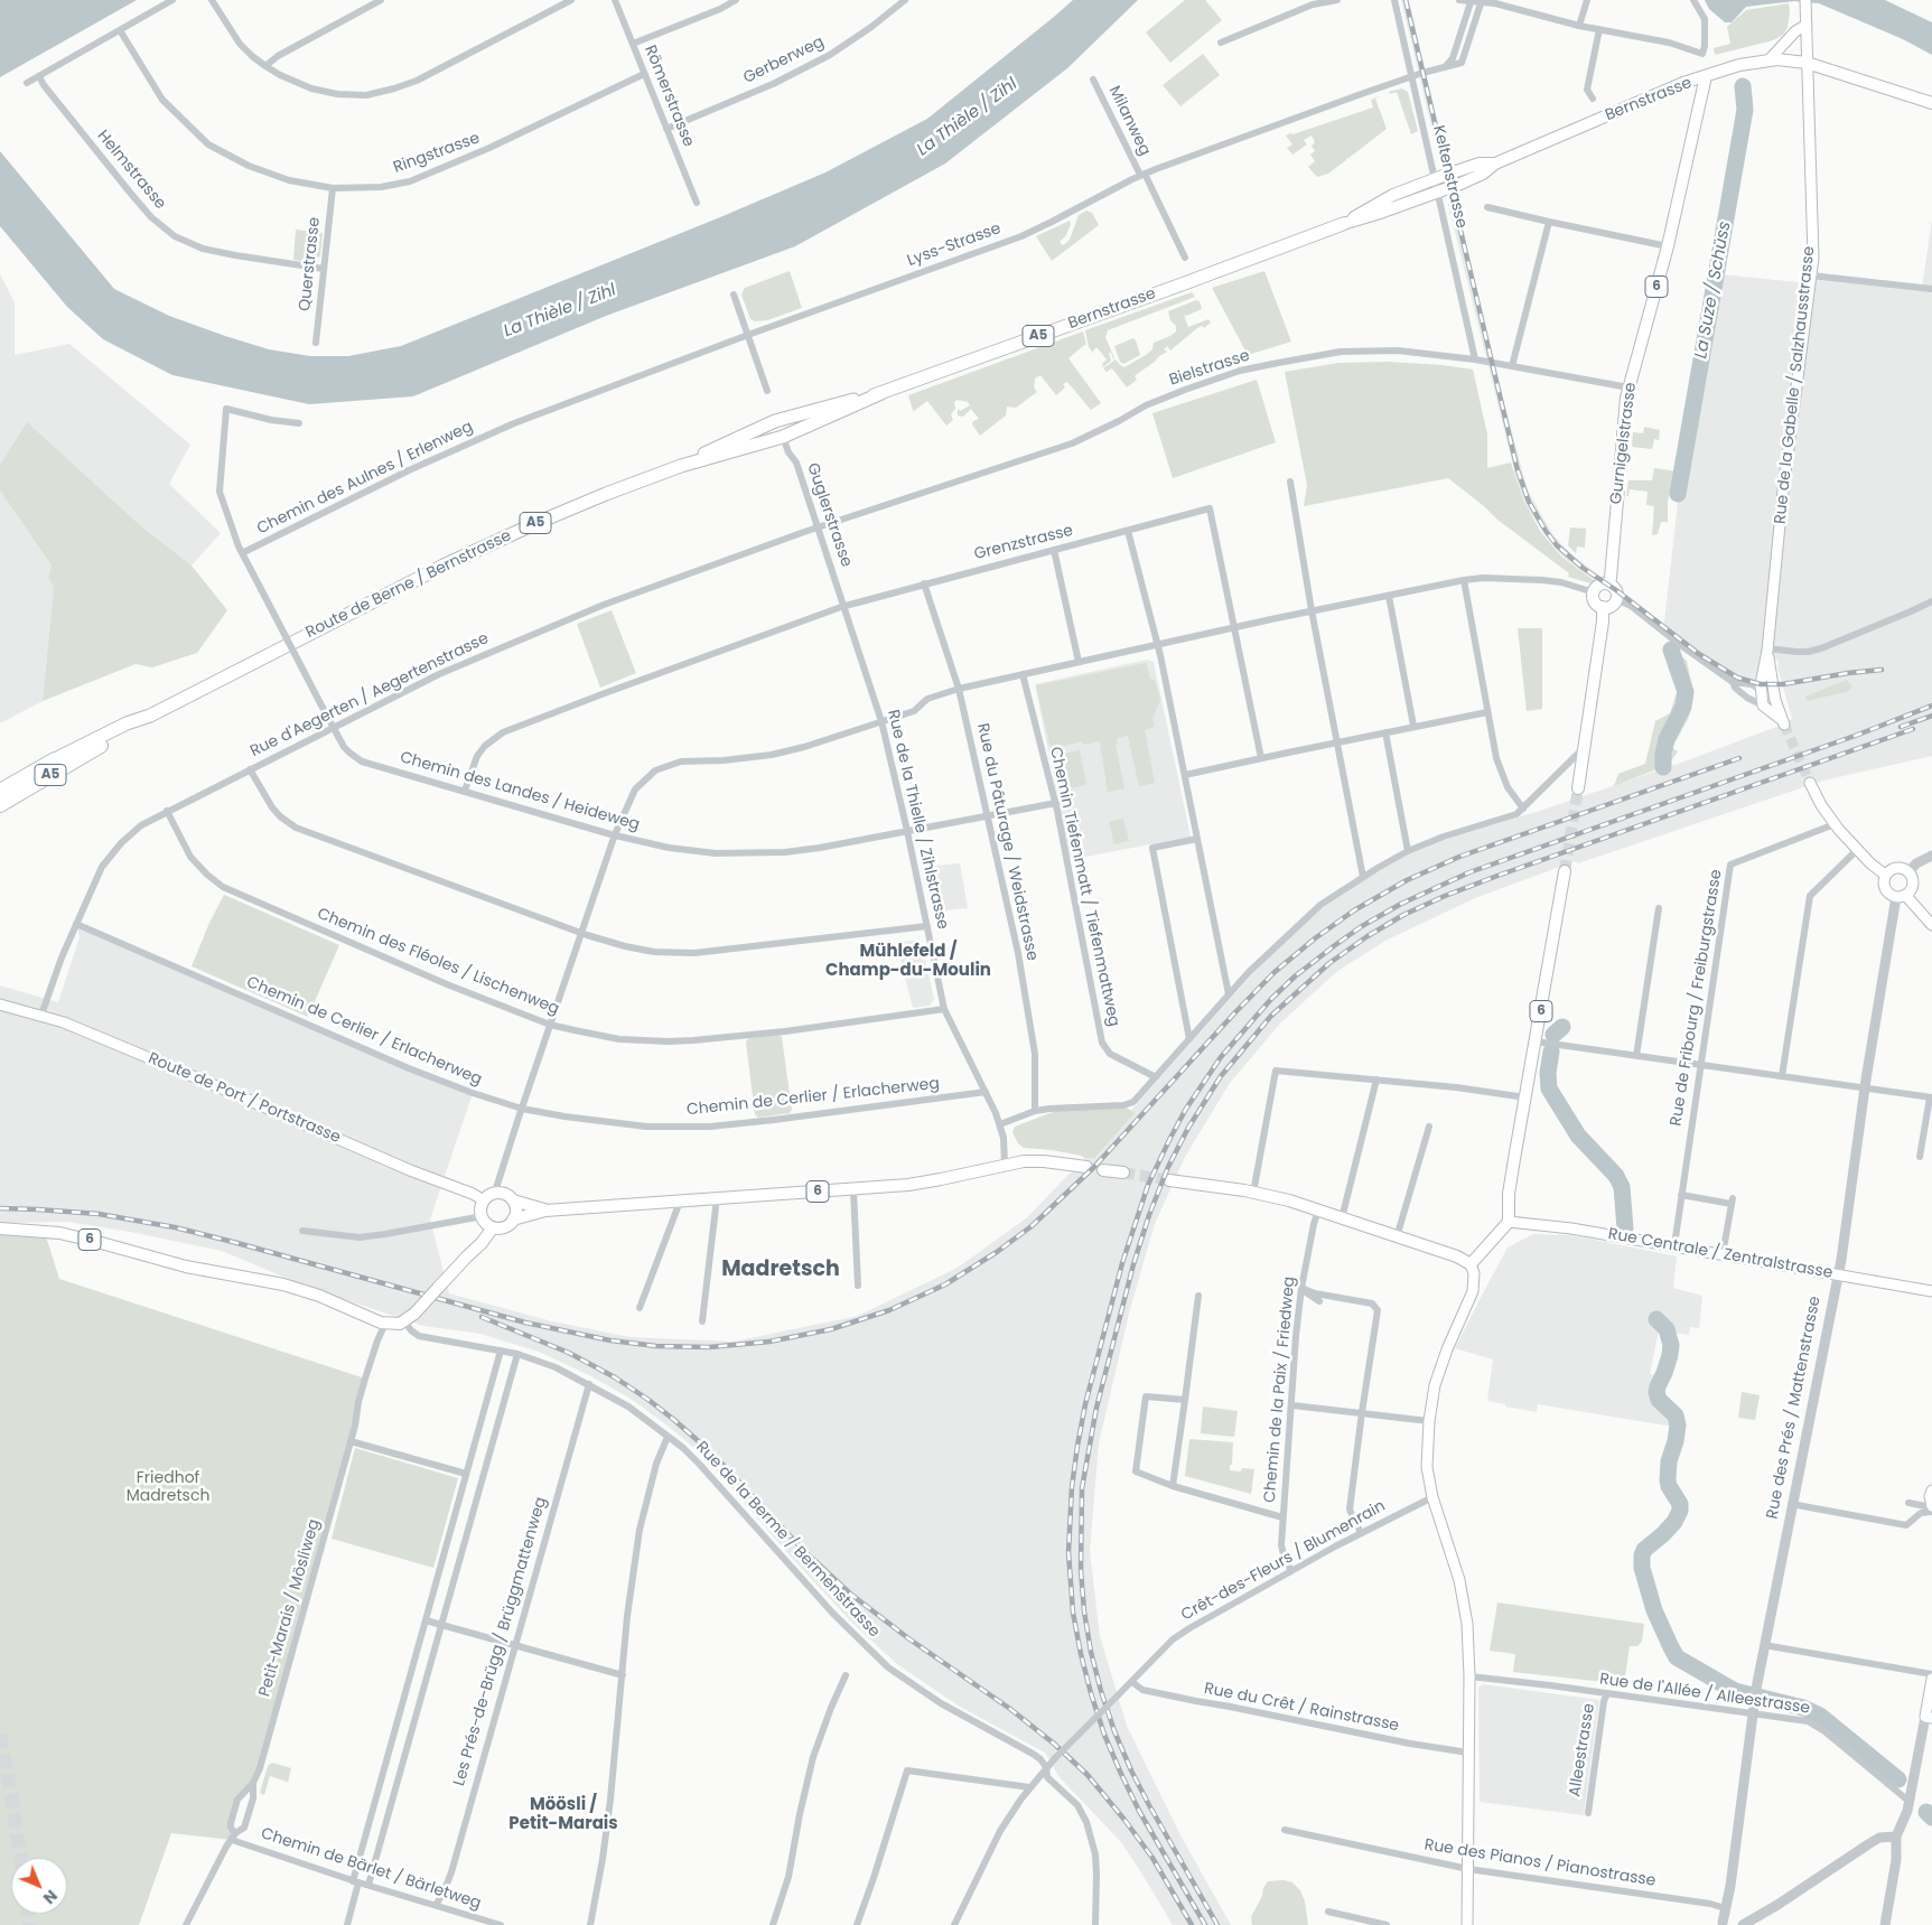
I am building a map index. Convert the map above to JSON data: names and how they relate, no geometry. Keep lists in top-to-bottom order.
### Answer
{
  "streets": {
    "highway": ["Bernstrasse", "A5", "Route de Berne / Bernstrasse"],
    "main road": [
      "6",
      "Rue de la Gabelle / Salzhausstrasse",
      "Gurnigelstrasse",
      "Route de Port / Portstrasse",
      "Rue Centrale / Zentralstrasse"
    ],
    "street": [
      "Gerberweg",
      "Römerstrasse",
      "Milanweg",
      "Ringstrasse",
      "Helmstrasse",
      "Keltenstrasse",
      "Lyss-Strasse",
      "Querstrasse",
      "Bielstrasse",
      "Chemin des Aulnes / Erlenweg",
      "Guglerstrasse",
      "Grenzstrasse",
      "Rue d'Aegerten / Aegertenstrasse",
      "Chemin des Landes / Heideweg",
      "Rue de la Thielle / Zihlstrasse",
      "Rue du Pâturage / Weidstrasse",
      "Chemin Tiefenmatt / Tiefenmattweg",
      "Chemin des Fléoles / Lischenweg",
      "Rue de Fribourg / Freiburgstrasse",
      "Chemin de Cerlier / Erlacherweg",
      "Chemin de la Paix / Friedweg",
      "Rue des Prés / Mattenstrasse",
      "Rue de la Berme / Bermenstrasse",
      "Crêt-des-Fleurs / Blumenrain",
      "Petit-Marais / Mösliweg",
      "Les Prés-de-Brügg / Brüggmattenweg",
      "Rue de l'Allée / Alleestrasse",
      "Rue du Crêt / Rainstrasse",
      "Alleestrasse",
      "Rue des Pianos / Pianostrasse",
      "Chemin de Bärlet / Bärletweg"
    ]
  },
  "crossings": [
    ["Gerberweg", "Römerstrasse"],
    ["Römerstrasse", "Ringstrasse"],
    ["Bernstrasse", "Keltenstrasse"],
    ["Bernstrasse", "Rue de la Gabelle / Salzhausstrasse"],
    ["Bernstrasse", "Gurnigelstrasse"],
    ["Bernstrasse", "Guglerstrasse"],
    ["Bernstrasse", "Route de Berne / Bernstrasse"],
    ["Milanweg", "Lyss-Strasse"],
    ["Ringstrasse", "Querstrasse"],
    ["Helmstrasse", "Querstrasse"],
    ["Keltenstrasse", "Lyss-Strasse"],
    ["Keltenstrasse", "Bielstrasse"],
    ["Lyss-Strasse", "Chemin des Aulnes / Erlenweg"],
    ["6", "Rue de la Thielle / Zihlstrasse"],
    ["6", "Route de Port / Portstrasse"],
    ["6", "Rue Centrale / Zentralstrasse"],
    ["6", "Rue de la Berme / Bermenstrasse"],
    ["6", "Petit-Marais / Mösliweg"],
    ["A5", "Route de Berne / Bernstrasse"],
    ["Bielstrasse", "Gurnigelstrasse"],
    ["Bielstrasse", "Guglerstrasse"],
    ["Bielstrasse", "Rue d'Aegerten / Aegertenstrasse"],
    ["Chemin des Aulnes / Erlenweg", "Chemin des Landes / Heideweg"],
    ["Guglerstrasse", "Grenzstrasse"],
    ["Guglerstrasse", "Rue d'Aegerten / Aegertenstrasse"],
    ["Guglerstrasse", "Rue de la Thielle / Zihlstrasse"],
    ["Grenzstrasse", "Chemin des Landes / Heideweg"],
    ["Grenzstrasse", "Rue de la Thielle / Zihlstrasse"],
    ["Grenzstrasse", "Rue du Pâturage / Weidstrasse"],
    ["Rue d'Aegerten / Aegertenstrasse", "Chemin des Landes / Heideweg"],
    ["Rue d'Aegerten / Aegertenstrasse", "Chemin des Fléoles / Lischenweg"],
    ["Rue d'Aegerten / Aegertenstrasse", "Chemin de Cerlier / Erlacherweg"],
    ["Rue d'Aegerten / Aegertenstrasse", "Route de Port / Portstrasse"],
    ["Chemin des Landes / Heideweg", "Rue de la Thielle / Zihlstrasse"],
    ["Chemin des Landes / Heideweg", "Rue du Pâturage / Weidstrasse"],
    ["Chemin des Landes / Heideweg", "Chemin Tiefenmatt / Tiefenmattweg"],
    ["Rue de la Thielle / Zihlstrasse", "Chemin des Fléoles / Lischenweg"],
    ["Rue de la Thielle / Zihlstrasse", "Chemin de Cerlier / Erlacherweg"],
    ["Rue de Fribourg / Freiburgstrasse", "Rue Centrale / Zentralstrasse"],
    ["Rue Centrale / Zentralstrasse", "Rue des Prés / Mattenstrasse"],
    ["Chemin de la Paix / Friedweg", "Crêt-des-Fleurs / Blumenrain"],
    ["Rue des Prés / Mattenstrasse", "Rue de l'Allée / Alleestrasse"],
    ["Rue des Prés / Mattenstrasse", "Rue des Pianos / Pianostrasse"],
    ["Rue de la Berme / Bermenstrasse", "Crêt-des-Fleurs / Blumenrain"],
    ["Rue de la Berme / Bermenstrasse", "Les Prés-de-Brügg / Brüggmattenweg"],
    ["Crêt-des-Fleurs / Blumenrain", "Rue du Crêt / Rainstrasse"],
    ["Petit-Marais / Mösliweg", "Chemin de Bärlet / Bärletweg"],
    ["Les Prés-de-Brügg / Brüggmattenweg", "Chemin de Bärlet / Bärletweg"],
    ["Rue de l'Allée / Alleestrasse", "Alleestrasse"]
  ],
  "districts": ["Mühlefeld / Champ-du-Moulin", "Madretsch", "Möösli / Petit-Marais"],
  "water": ["La Thièle / Zihl", "La Suze / Schüss"],
  "parks": ["Friedhof Madretsch"],
  "north": "bottom right"
}
